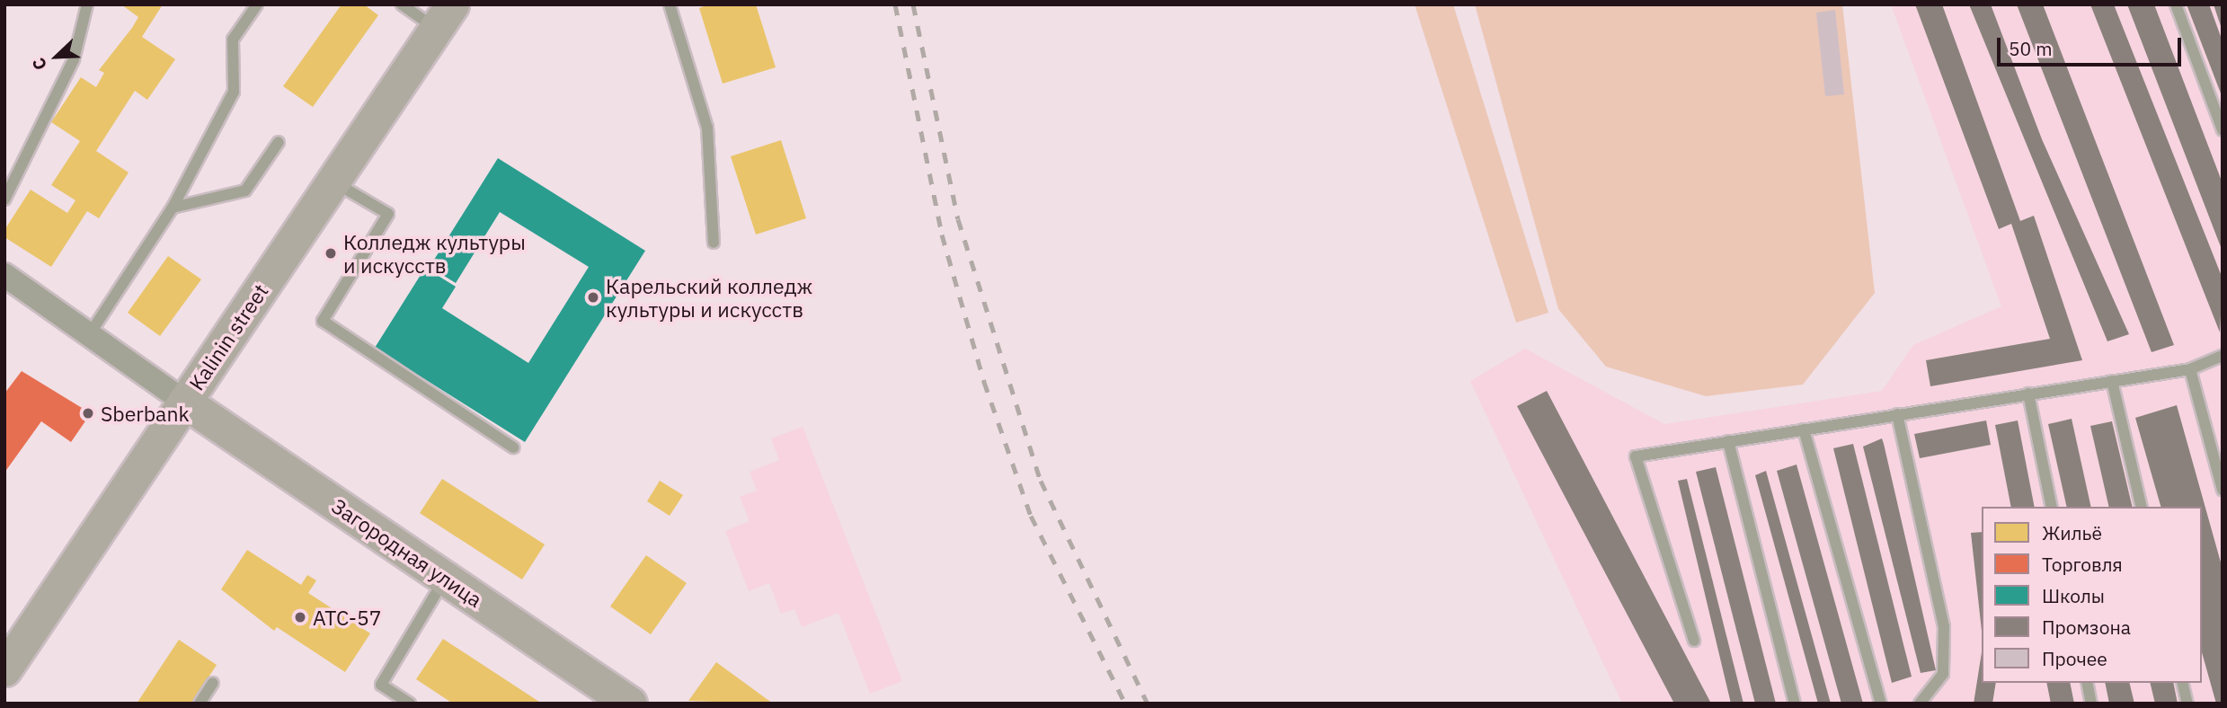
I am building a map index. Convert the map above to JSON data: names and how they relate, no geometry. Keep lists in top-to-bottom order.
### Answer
{
  "streets": {
    "main road": ["Kalinin street", "Загородная улица"]
  },
  "crossings": [
    ["Kalinin street", "Загородная улица"]
  ],
  "places": [
    "Колледж культуры и искусств",
    "Карельский колледж культуры и искусств",
    "Sberbank",
    "АТС-57"
  ],
  "legend": [
    "Жильё",
    "Торговля",
    "Школы",
    "Промзона",
    "Прочее"
  ],
  "scale_bar": "50 m",
  "north": "bottom left"
}
